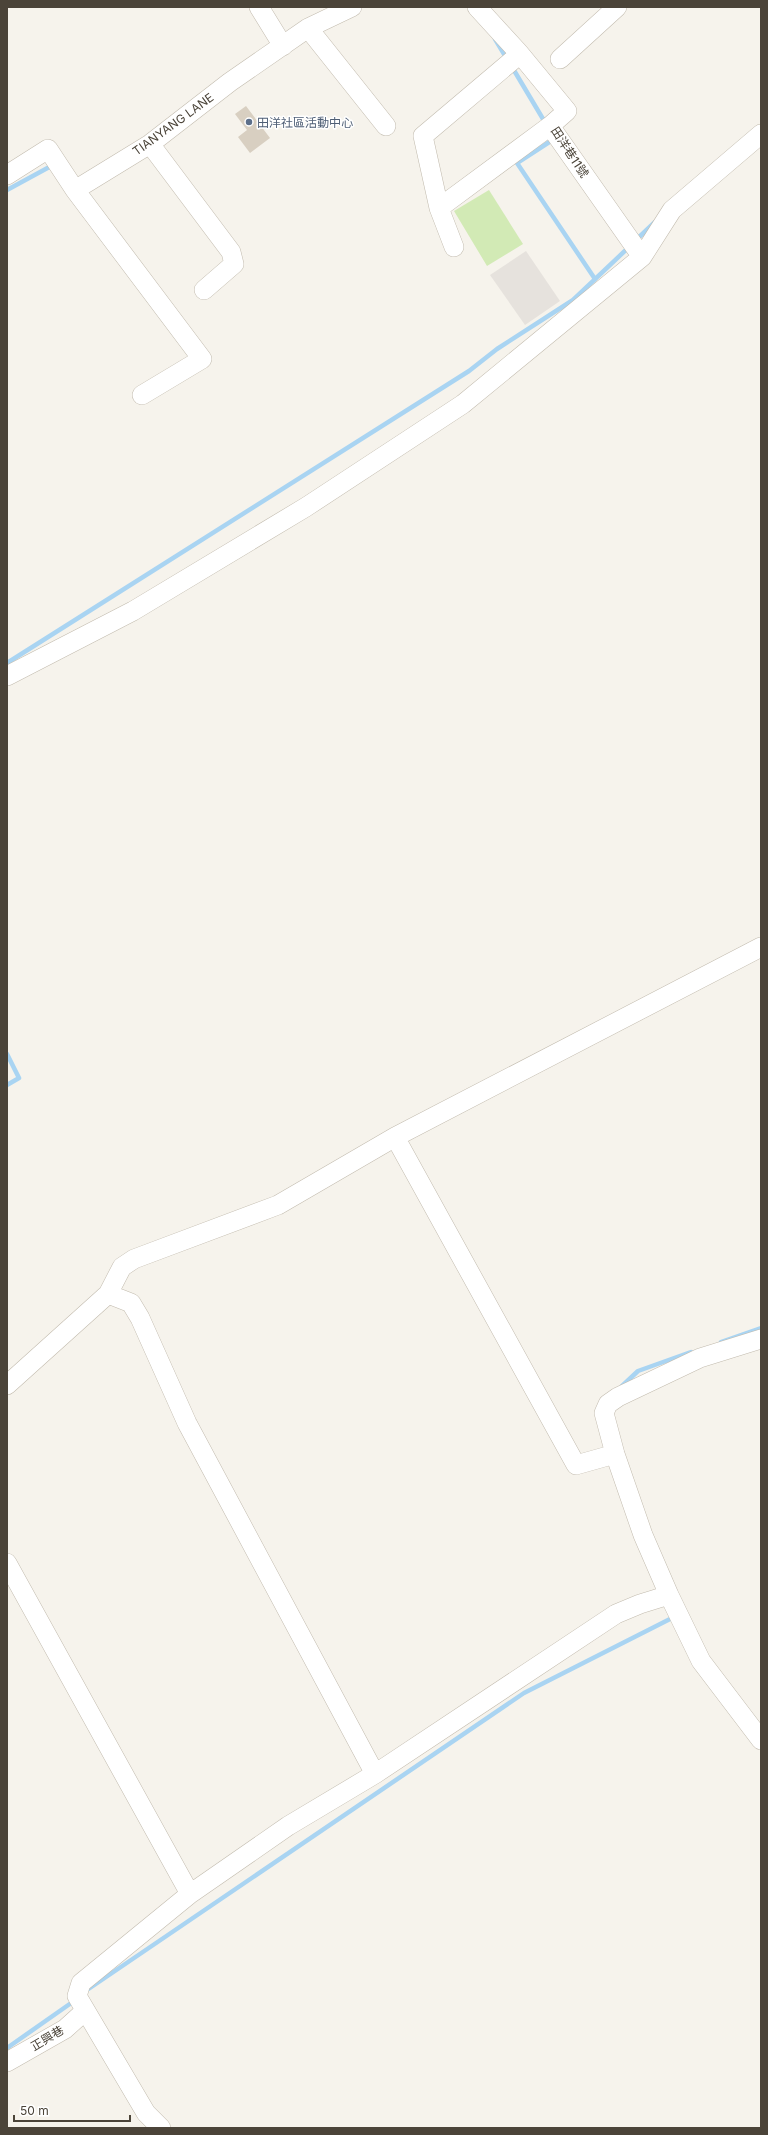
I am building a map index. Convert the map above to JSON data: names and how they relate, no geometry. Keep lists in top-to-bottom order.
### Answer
{
  "streets": {
    "street": ["TIANYANG LANE", "田洋巷11號", "正興巷"]
  },
  "places": ["田洋社區活動中心"],
  "scale_bar": "50 m"
}
